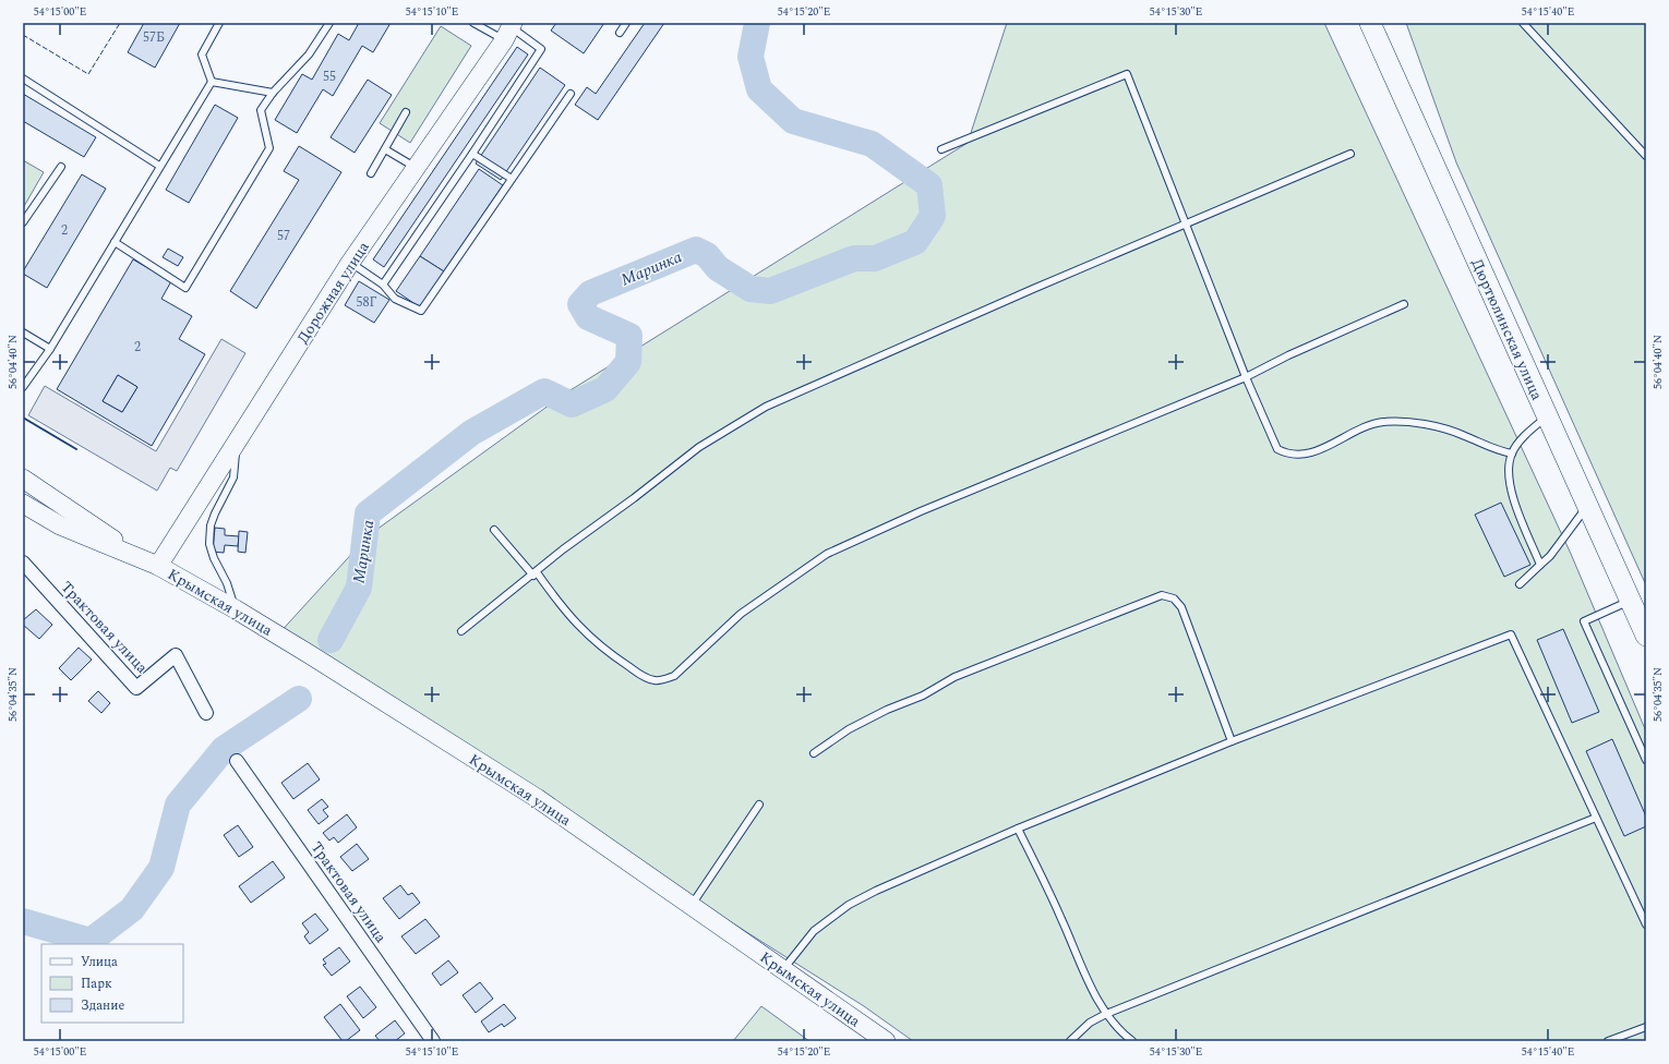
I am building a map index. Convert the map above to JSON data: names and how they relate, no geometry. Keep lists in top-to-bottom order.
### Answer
{
  "streets": {
    "main road": ["Дорожная улица", "Дюртюлинская улица", "Крымская улица"],
    "street": ["Трактовая улица"]
  },
  "crossings": [
    ["Дорожная улица", "Крымская улица"]
  ],
  "water": ["Маринка"],
  "house_numbers": [
    "57Б",
    "55",
    "2",
    "57",
    "58Г",
    "2"
  ],
  "legend": ["Улица", "Парк", "Здание"],
  "coordinates": [
    "54°15'00\"E",
    "54°15'10\"E",
    "54°15'20\"E",
    "54°15'30\"E",
    "54°15'40\"E",
    "56°04'40\"N",
    "56°04'35\"N"
  ]
}
